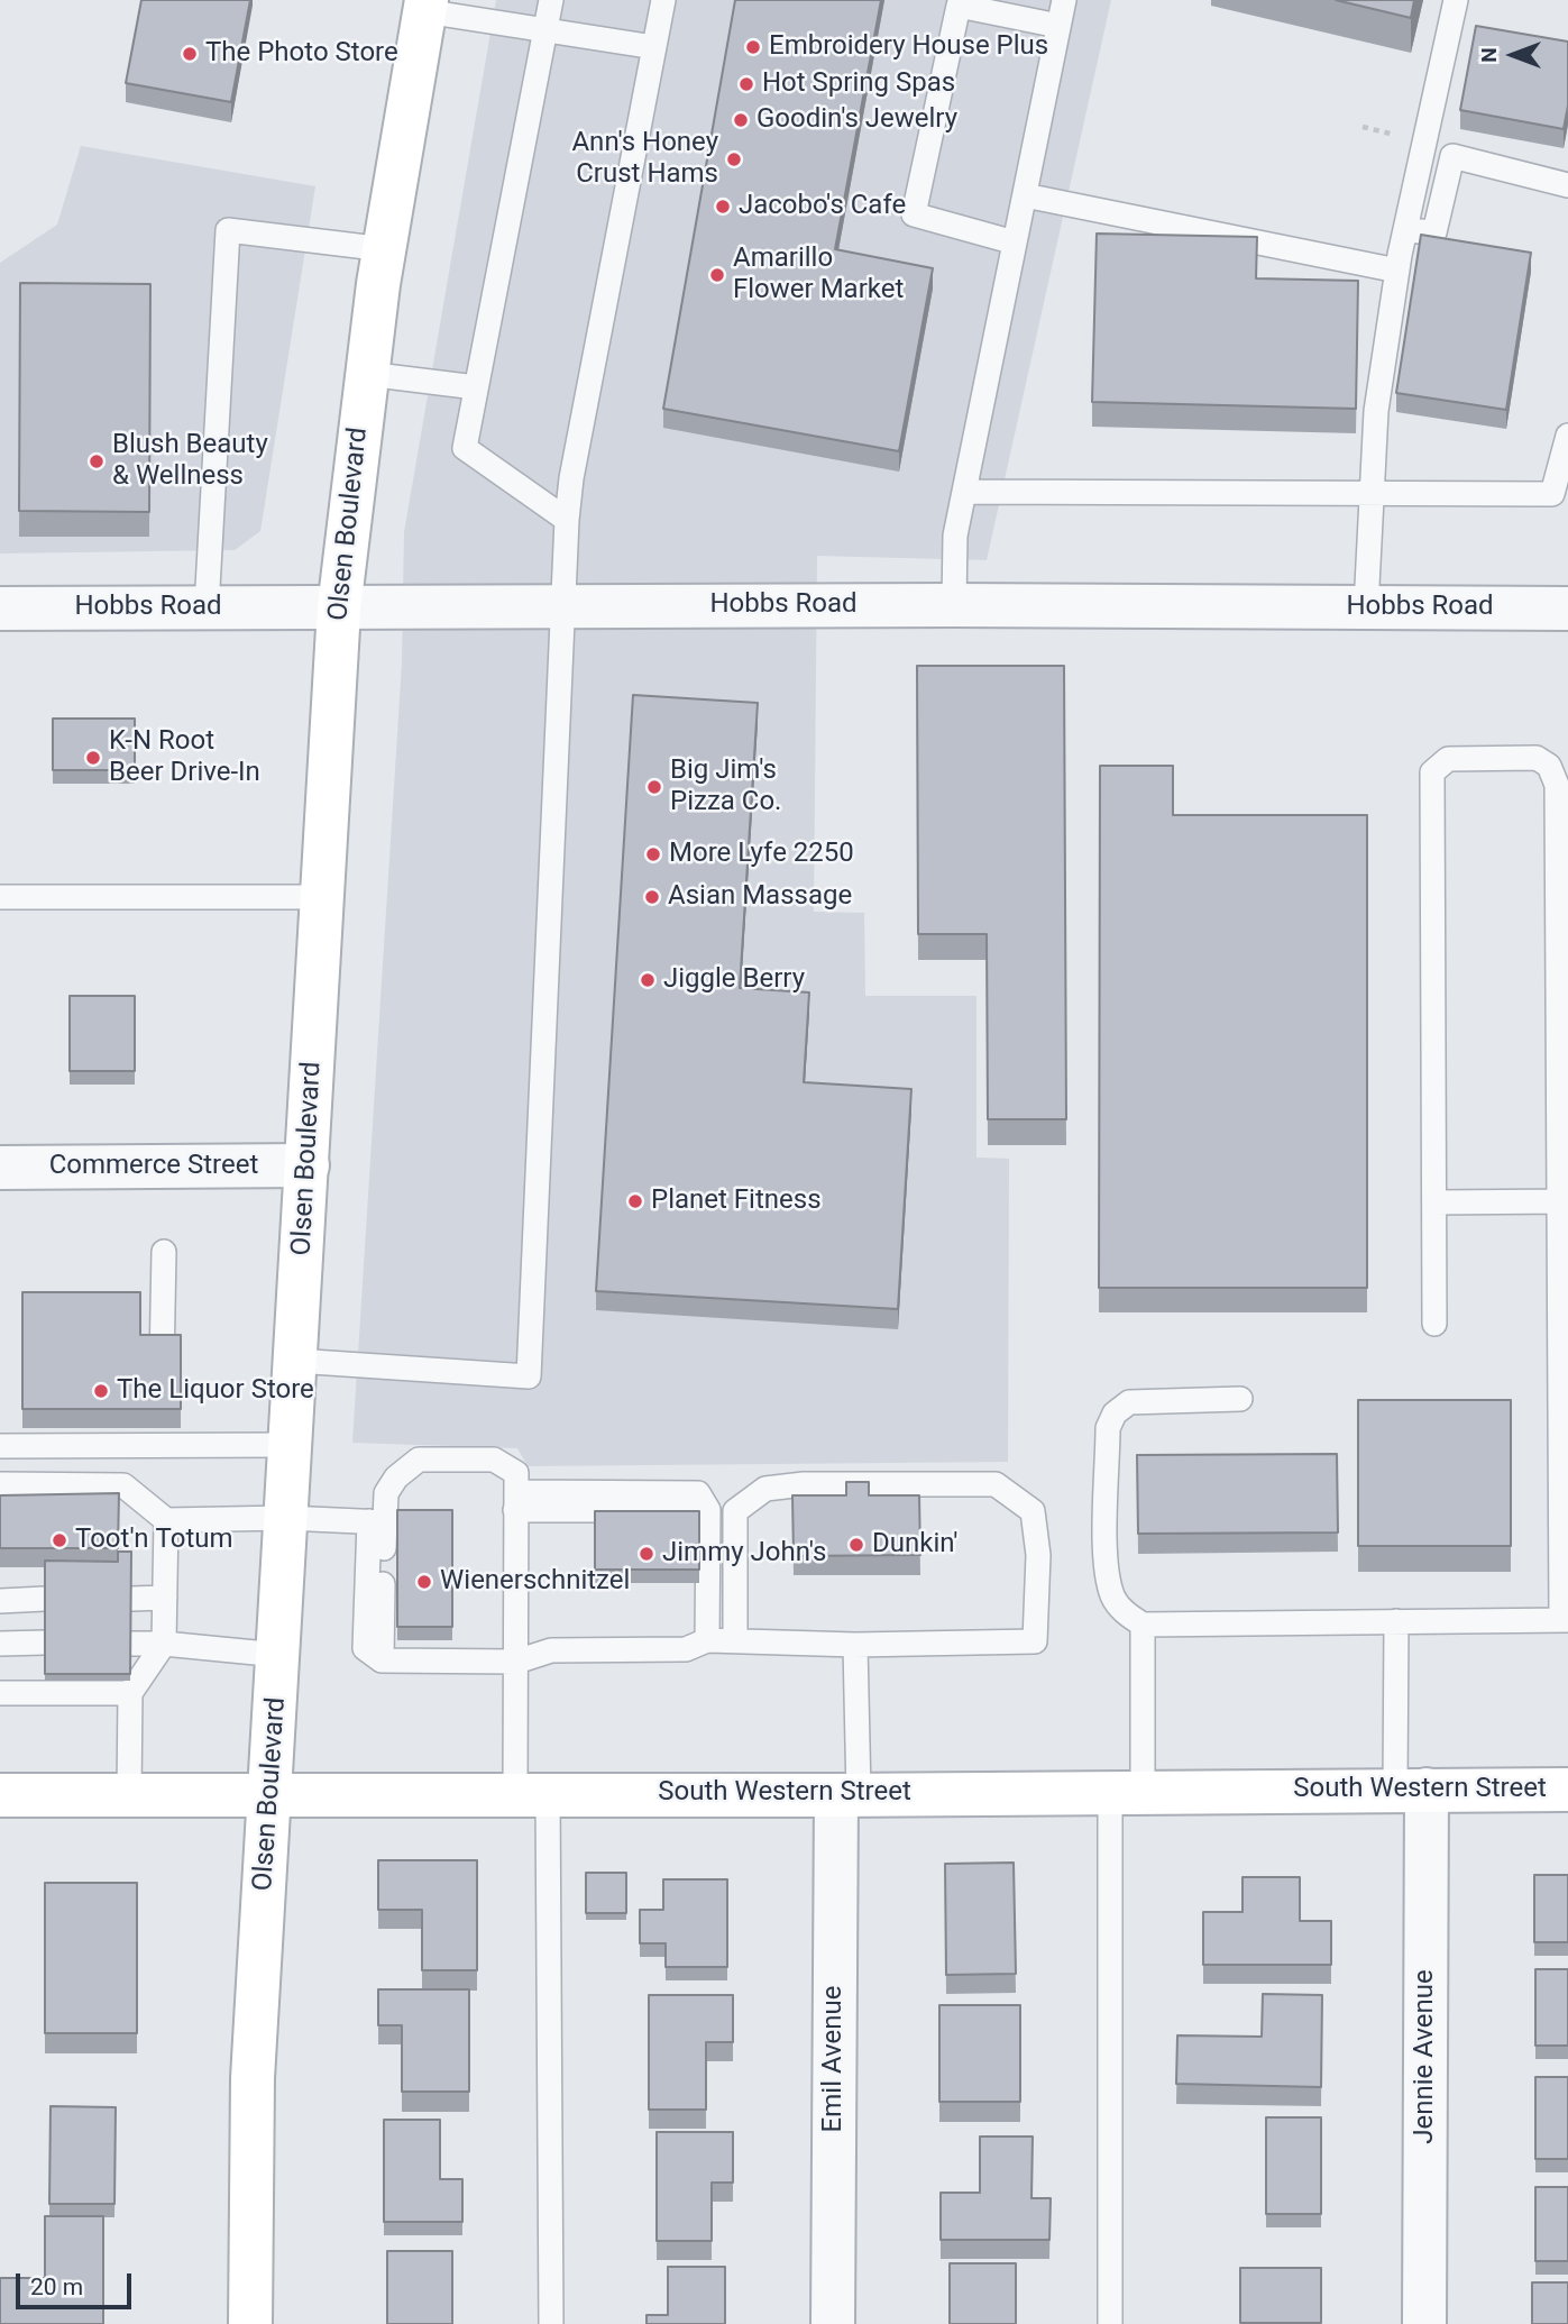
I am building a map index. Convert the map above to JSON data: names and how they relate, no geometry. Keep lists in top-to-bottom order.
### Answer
{
  "streets": {
    "main road": ["Olsen Boulevard", "South Western Street"],
    "street": [
      "Hobbs Road",
      "Commerce Street",
      "Jennie Avenue",
      "Emil Avenue"
    ]
  },
  "crossings": [
    ["Olsen Boulevard", "Hobbs Road"],
    ["Olsen Boulevard", "Commerce Street"],
    ["Olsen Boulevard", "South Western Street"],
    ["South Western Street", "Jennie Avenue"],
    ["South Western Street", "Emil Avenue"]
  ],
  "places": [
    "Embroidery House Plus",
    "The Photo Store",
    "Hot Spring Spas",
    "Goodin's Jewelry",
    "Ann's Honey Crust Hams",
    "Jacobo's Cafe",
    "Amarillo Flower Market",
    "Blush Beauty & Wellness",
    "K-N Root Beer Drive-In",
    "Big Jim's Pizza Co.",
    "More Lyfe 2250",
    "Asian Massage",
    "Jiggle Berry",
    "Planet Fitness",
    "The Liquor Store",
    "Toot'n Totum",
    "Dunkin'",
    "Jimmy John's",
    "Wienerschnitzel"
  ],
  "scale_bar": "20 m",
  "north": "left"
}
